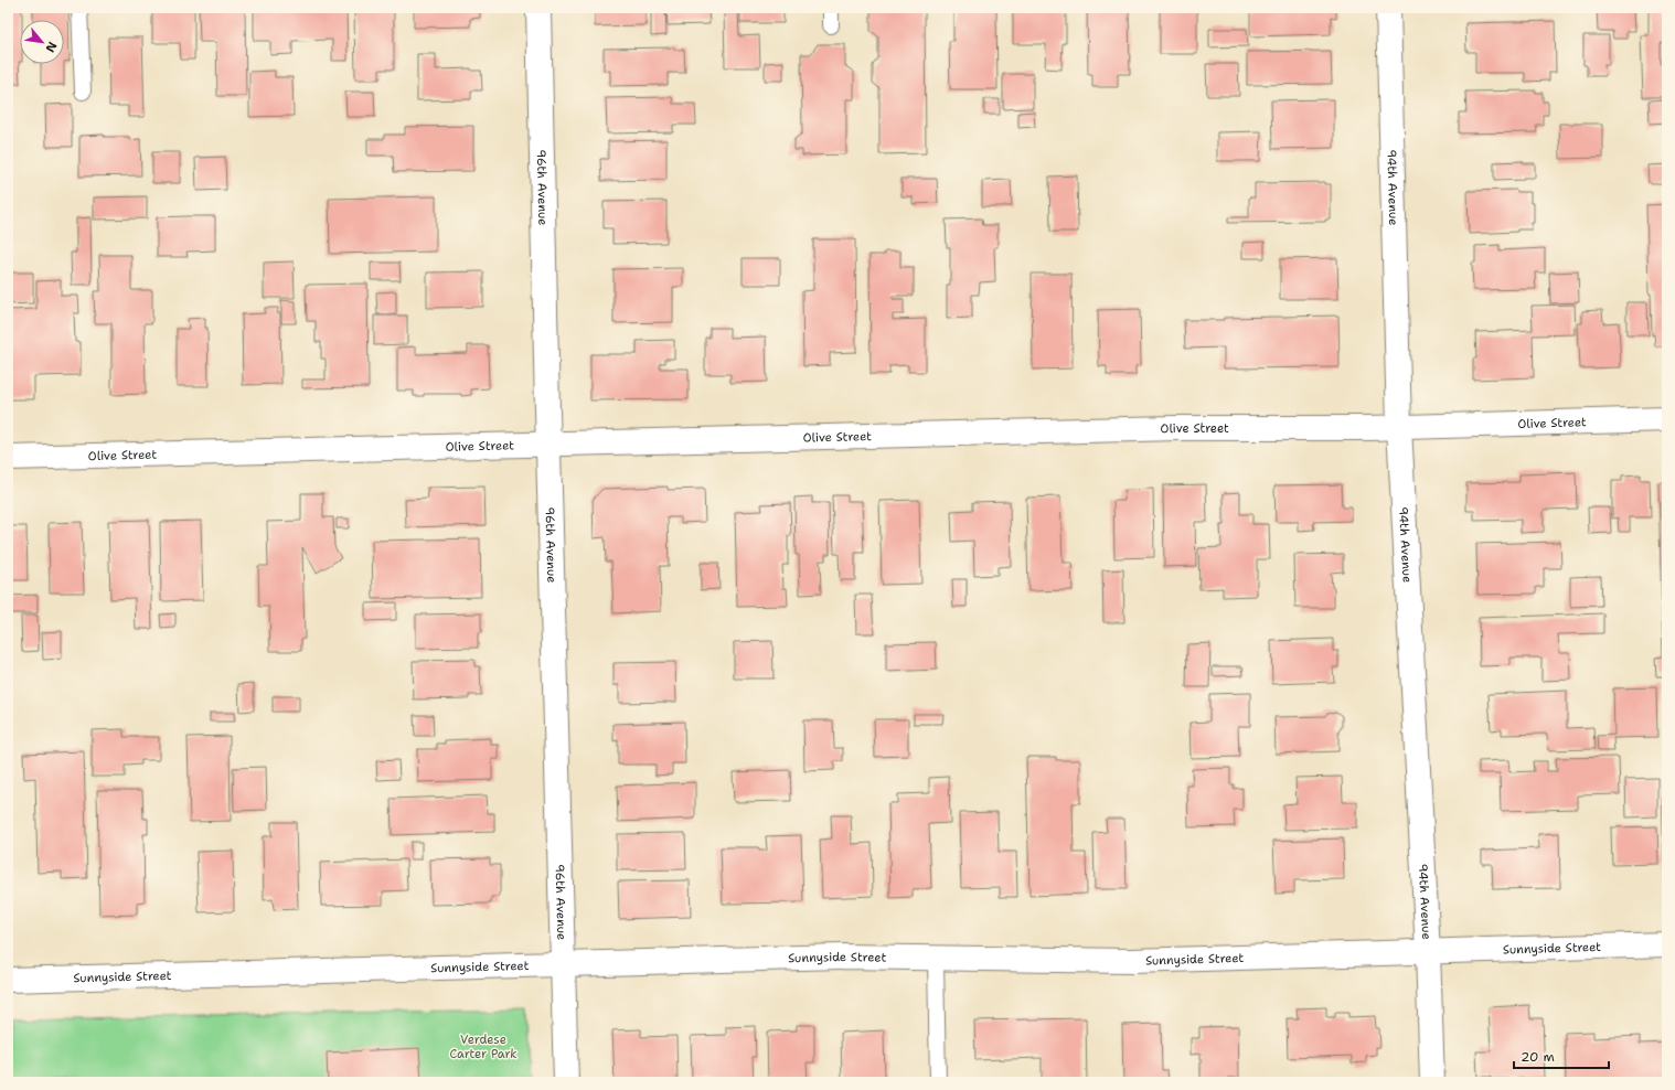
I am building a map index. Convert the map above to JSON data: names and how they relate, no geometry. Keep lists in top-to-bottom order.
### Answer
{
  "streets": {
    "street": [
      "96th Avenue",
      "94th Avenue",
      "Olive Street",
      "Sunnyside Street"
    ]
  },
  "crossings": [
    ["96th Avenue", "Olive Street"],
    ["96th Avenue", "Sunnyside Street"],
    ["94th Avenue", "Olive Street"],
    ["94th Avenue", "Sunnyside Street"]
  ],
  "parks": ["Verdese Carter Park"],
  "scale_bar": "20 m",
  "north": "bottom right"
}
